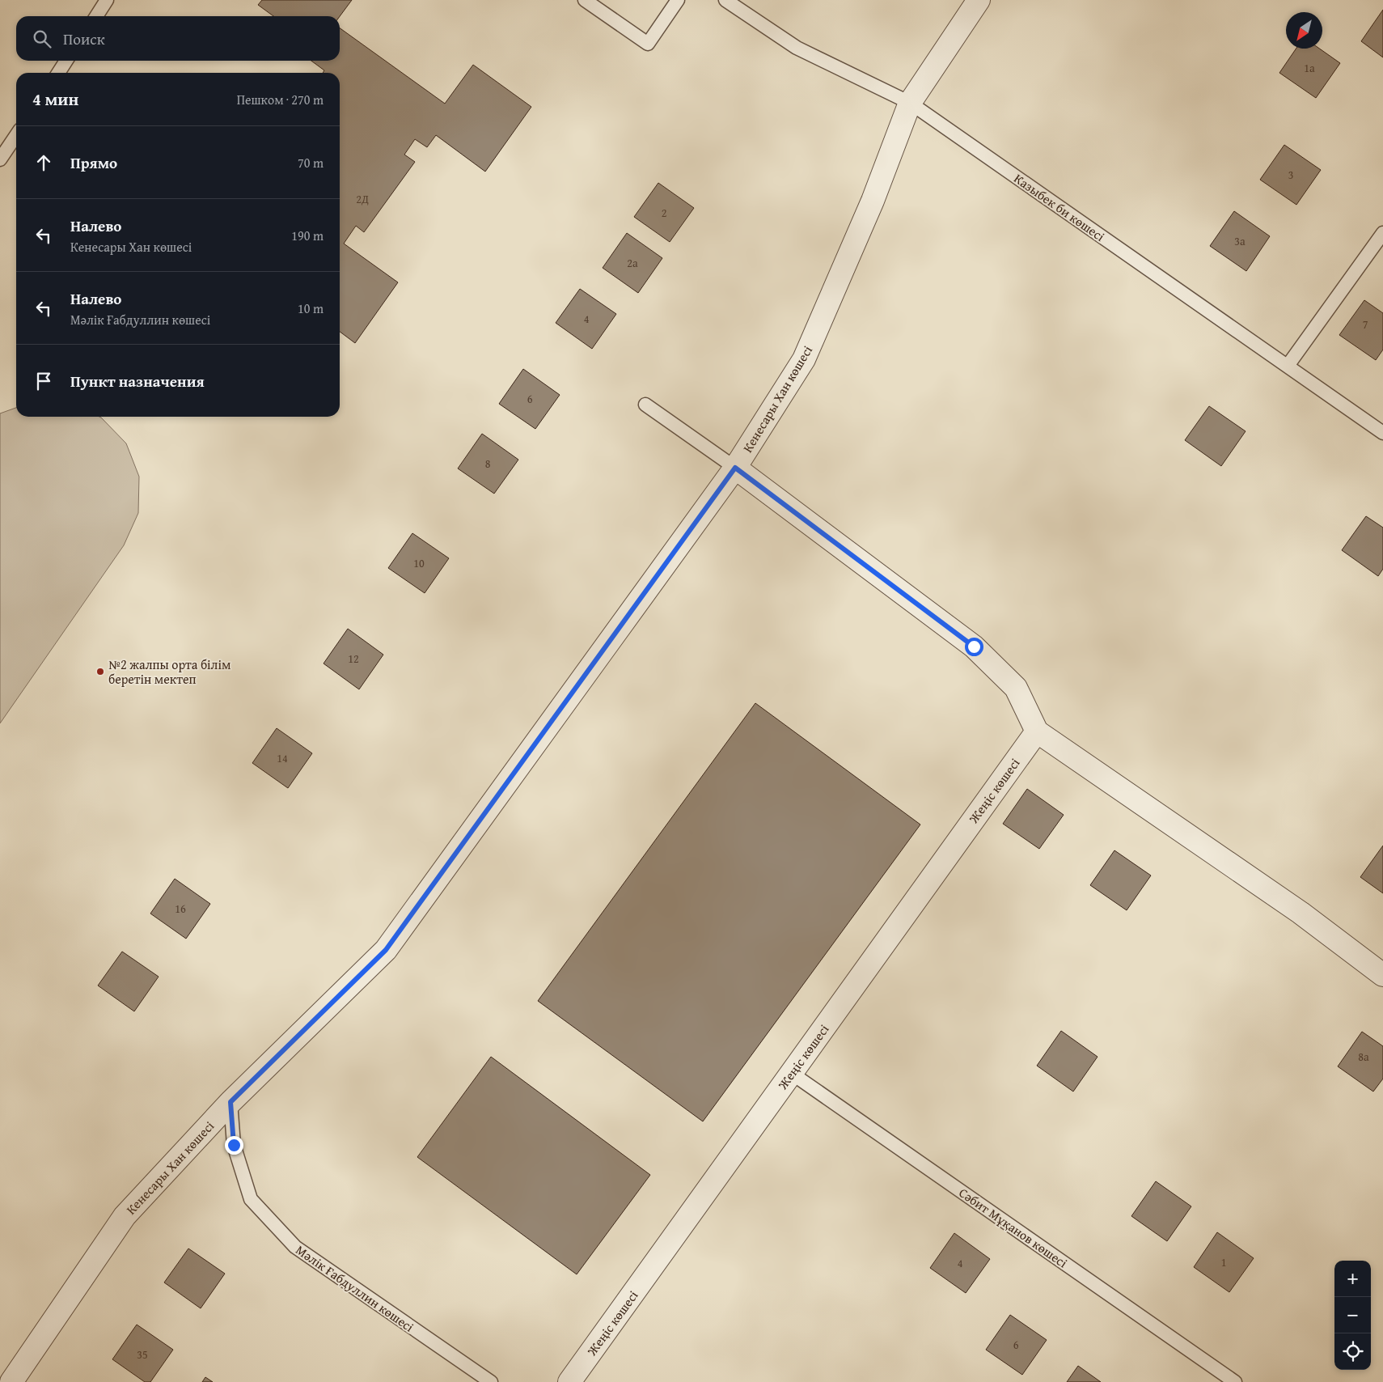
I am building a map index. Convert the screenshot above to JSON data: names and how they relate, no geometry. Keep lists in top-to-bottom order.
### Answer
{
  "streets": {
    "street": ["Кенесары Хан көшесі", "Жеңіс көшесі"],
    "lane": ["Казыбек би көшесі", "Сәбит Мұқанов көшесі", "Мәлік Ғабдуллин көшесі"]
  },
  "crossings": [
    ["Казыбек би көшесі", "Кенесары Хан көшесі"],
    ["Кенесары Хан көшесі", "Мәлік Ғабдуллин көшесі"],
    ["Жеңіс көшесі", "Сәбит Мұқанов көшесі"]
  ],
  "places": ["№2 жалпы орта білім беретін мектеп"],
  "house_numbers": [
    "1а",
    "3",
    "2Д",
    "2",
    "3а",
    "2а",
    "4",
    "7",
    "6",
    "8",
    "10",
    "12",
    "14",
    "16",
    "8а",
    "1",
    "4",
    "6",
    "35"
  ],
  "north": "bottom left",
  "page": {
    "search": "Поиск",
    "heading": ["4 мин", "Пешком · 270 m"],
    "list": [
      ["Прямо", "70 m"],
      ["Налево", "Кенесары Хан көшесі", "190 m"],
      ["Налево", "Мәлік Ғабдуллин көшесі", "10 m"],
      "Пункт назначения"
    ],
    "map_buttons": ["+", "−"]
  }
}
